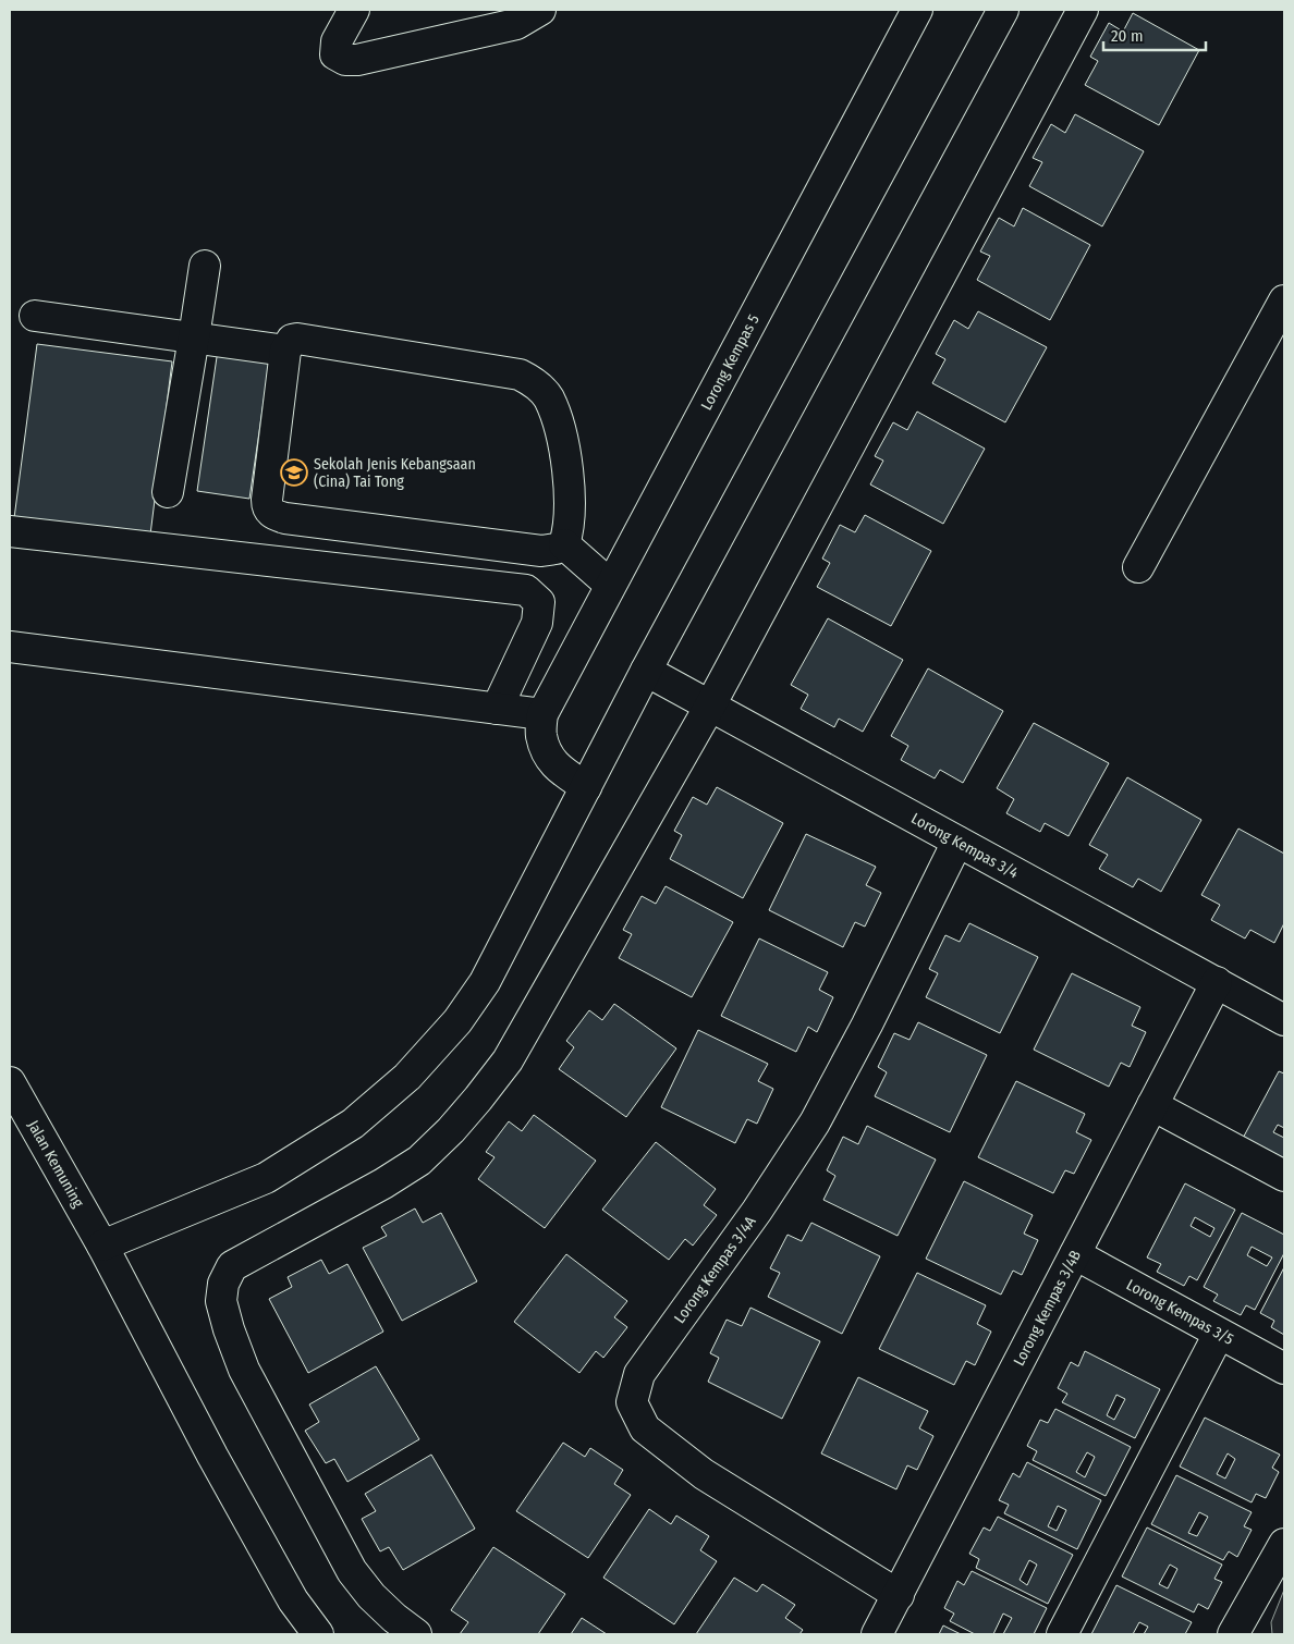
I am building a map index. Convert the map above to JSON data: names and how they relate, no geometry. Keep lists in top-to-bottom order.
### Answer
{
  "streets": {
    "street": [
      "Lorong Kempas 5",
      "Lorong Kempas 3/4",
      "Jalan Kemuning",
      "Lorong Kempas 3/4A",
      "Lorong Kempas 3/4B",
      "Lorong Kempas 3/5"
    ]
  },
  "crossings": [
    ["Lorong Kempas 3/4", "Lorong Kempas 3/4A"],
    ["Lorong Kempas 3/4", "Lorong Kempas 3/4B"],
    ["Lorong Kempas 3/4A", "Lorong Kempas 3/4B"],
    ["Lorong Kempas 3/4B", "Lorong Kempas 3/5"]
  ],
  "places": {
    "school or university": ["Sekolah Jenis Kebangsaan (Cina) Tai Tong"]
  },
  "scale_bar": "20 m"
}
